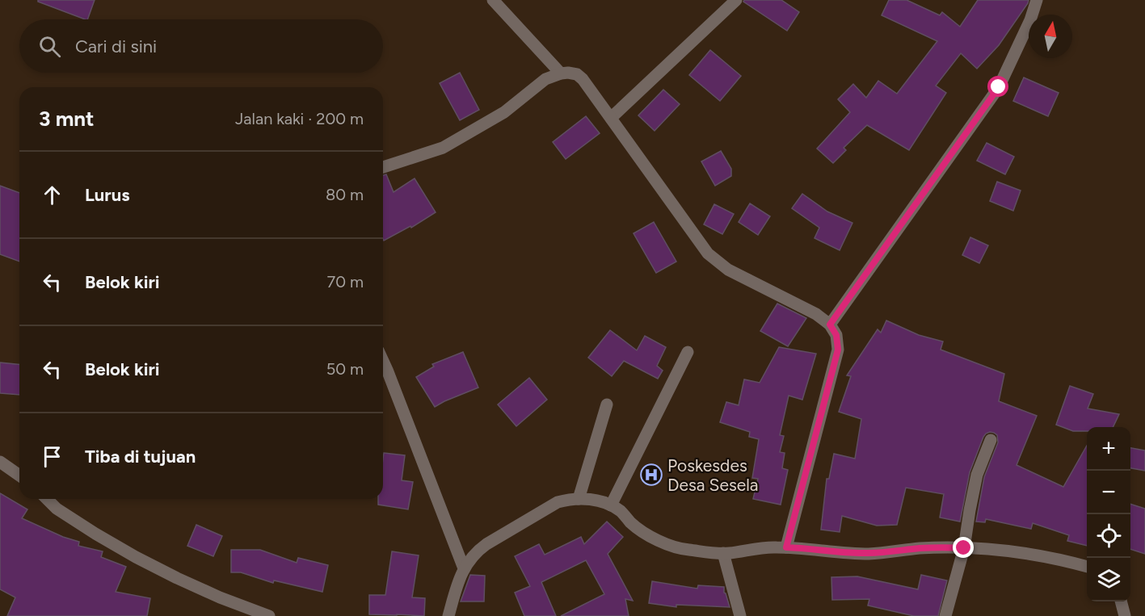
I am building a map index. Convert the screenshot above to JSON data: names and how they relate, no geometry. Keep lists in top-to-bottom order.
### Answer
{
  "places": {
    "hospital": ["Poskesdes Desa Sesela"]
  },
  "north": "top",
  "page": {
    "search": "Cari di sini",
    "heading": ["3 mnt", "Jalan kaki · 200 m"],
    "list": [
      ["Lurus", "80 m"],
      ["Belok kiri", "70 m"],
      ["Belok kiri", "50 m"],
      "Tiba di tujuan"
    ],
    "map_buttons": ["+", "−"]
  }
}
